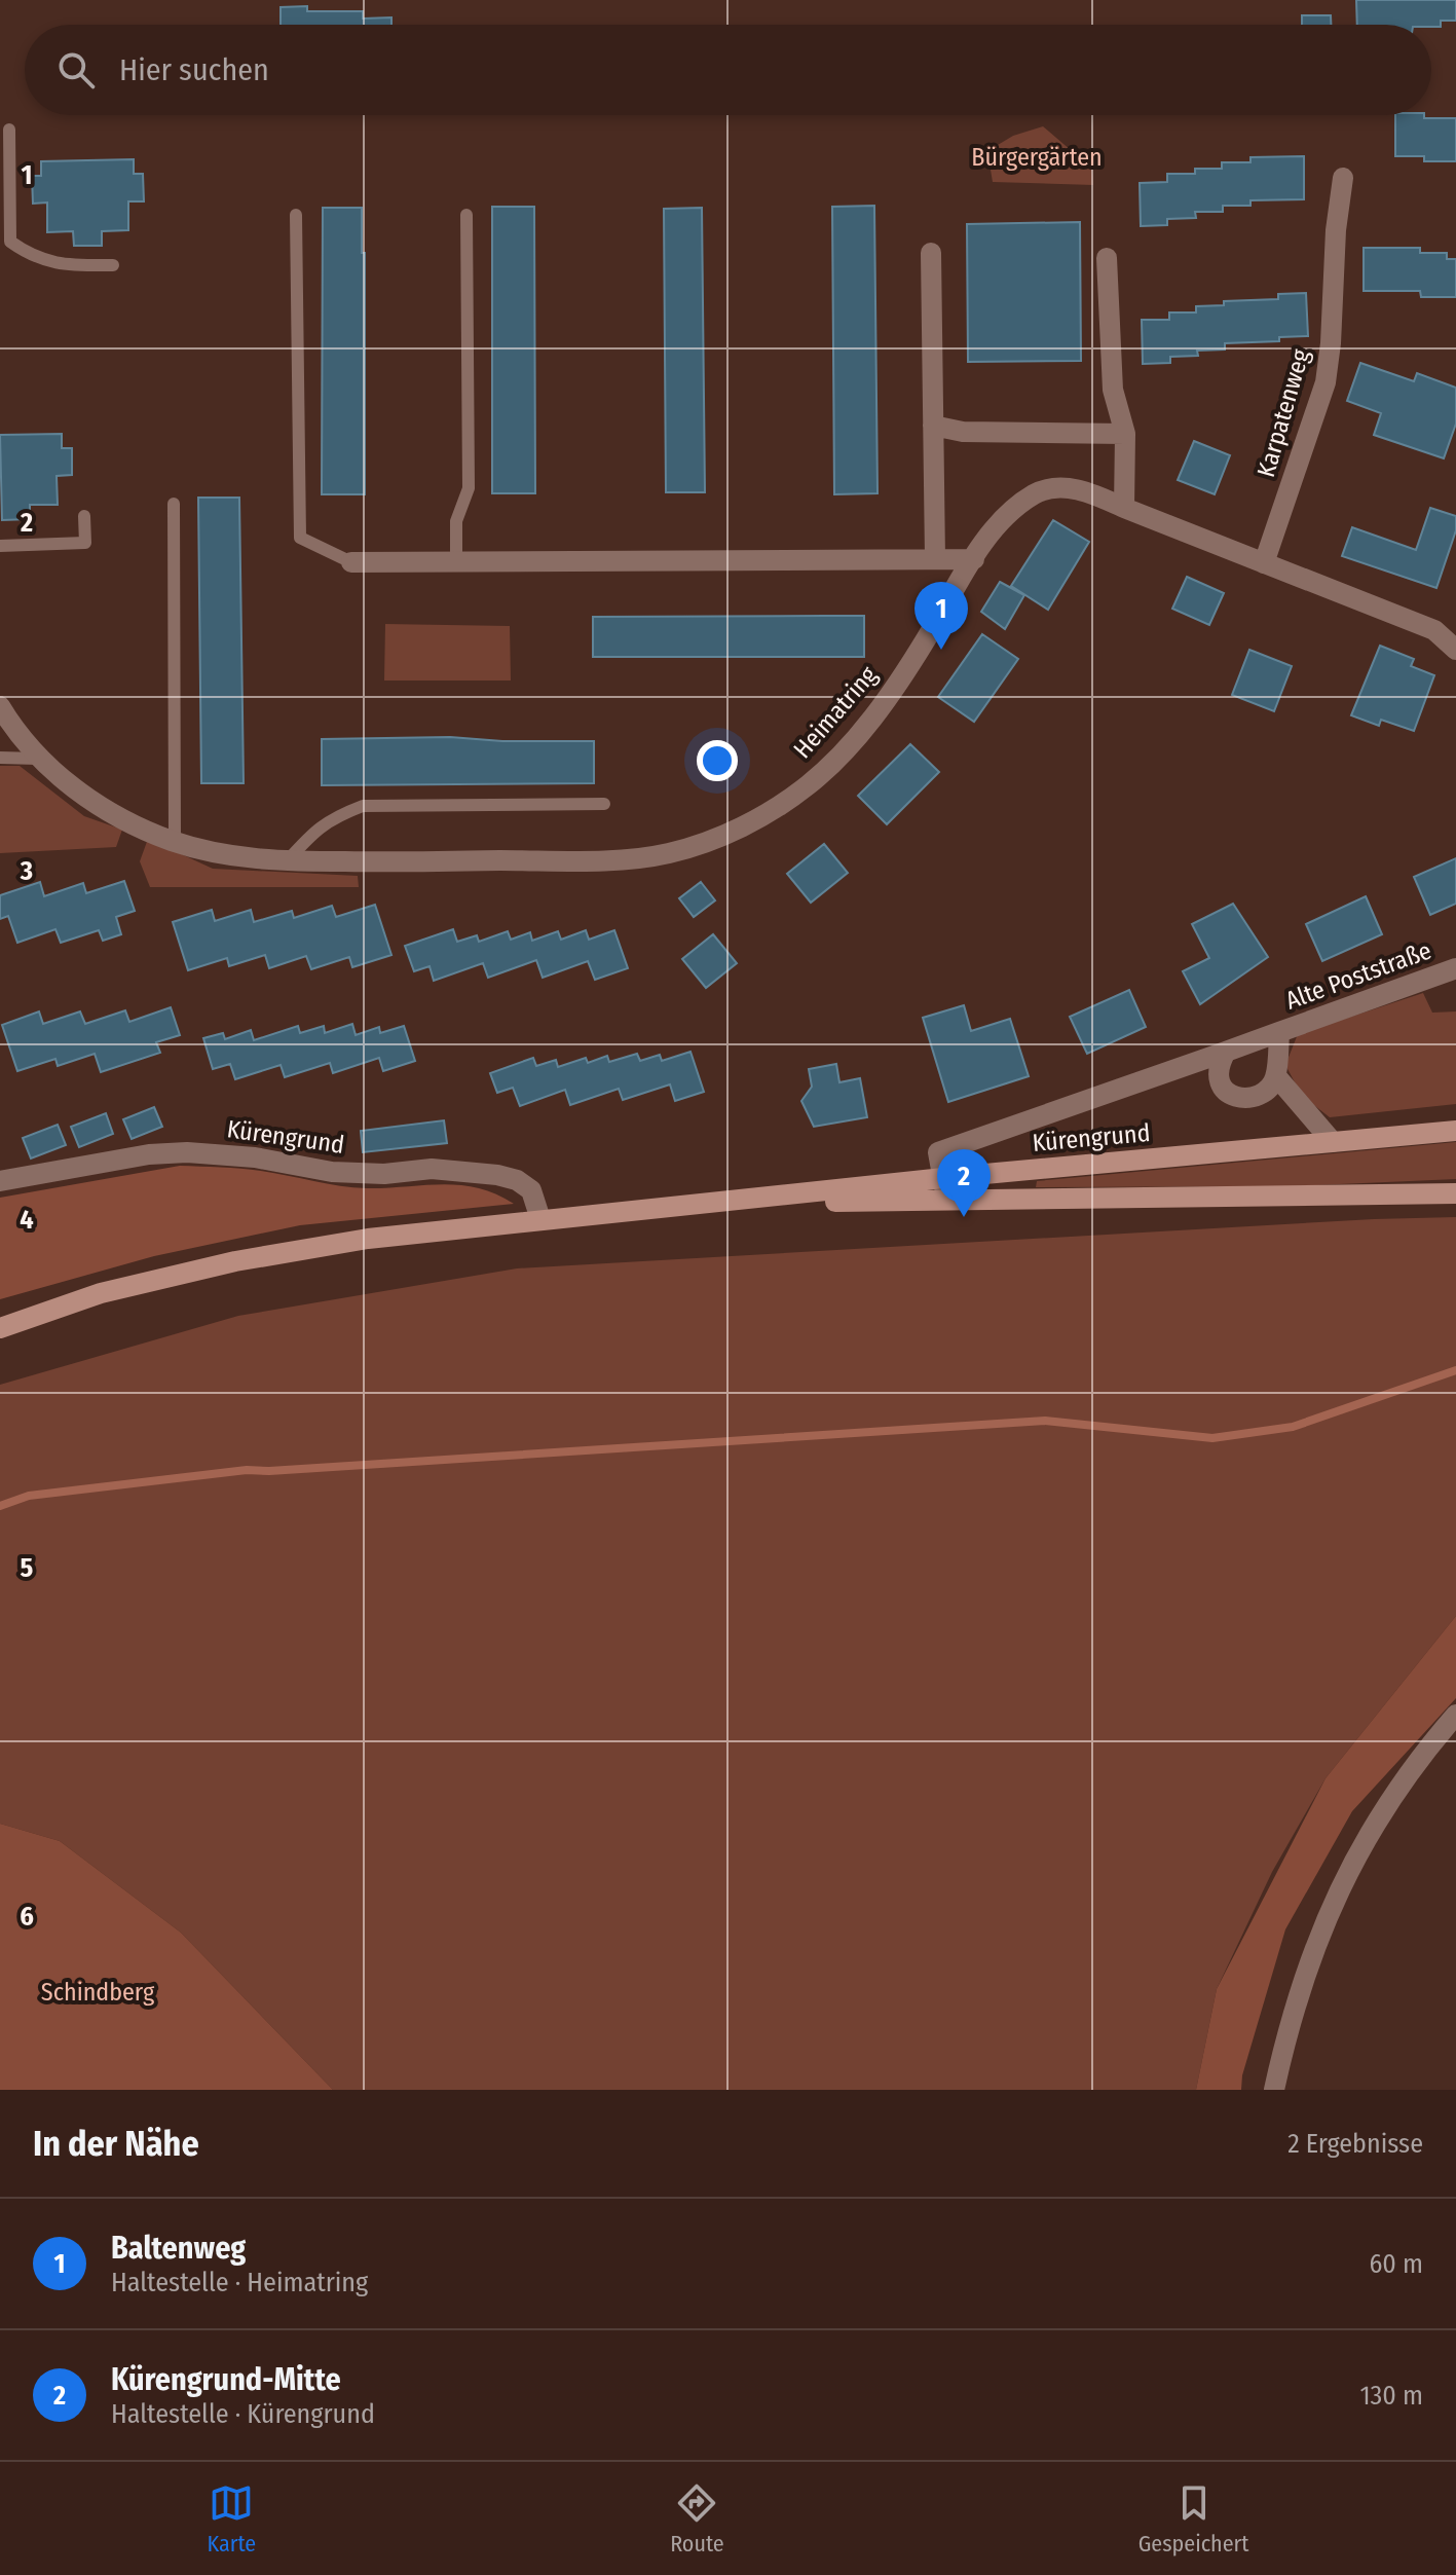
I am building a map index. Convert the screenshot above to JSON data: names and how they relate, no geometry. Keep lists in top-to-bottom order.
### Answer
{
  "streets": {
    "main road": ["Kürengrund"],
    "street": ["Karpatenweg", "Heimatring", "Alte Poststraße"]
  },
  "crossings": [
    ["Karpatenweg", "Heimatring"],
    ["Alte Poststraße", "Kürengrund"]
  ],
  "parks": ["Bürgergärten", "Schindberg"],
  "page": {
    "search": "Hier suchen",
    "pins": ["1", "2"],
    "heading": ["In der Nähe", "2 Ergebnisse"],
    "list": [
      {
        "mark": "1",
        "name": "Baltenweg",
        "note": "Haltestelle · Heimatring",
        "value": "60 m"
      },
      {
        "mark": "2",
        "name": "Kürengrund-Mitte",
        "note": "Haltestelle · Kürengrund",
        "value": "130 m"
      }
    ],
    "nav": ["Karte", "Route", "Gespeichert"]
  },
  "grid": {
    "rows": [
      "1",
      "2",
      "3",
      "4",
      "5",
      "6"
    ]
  }
}
